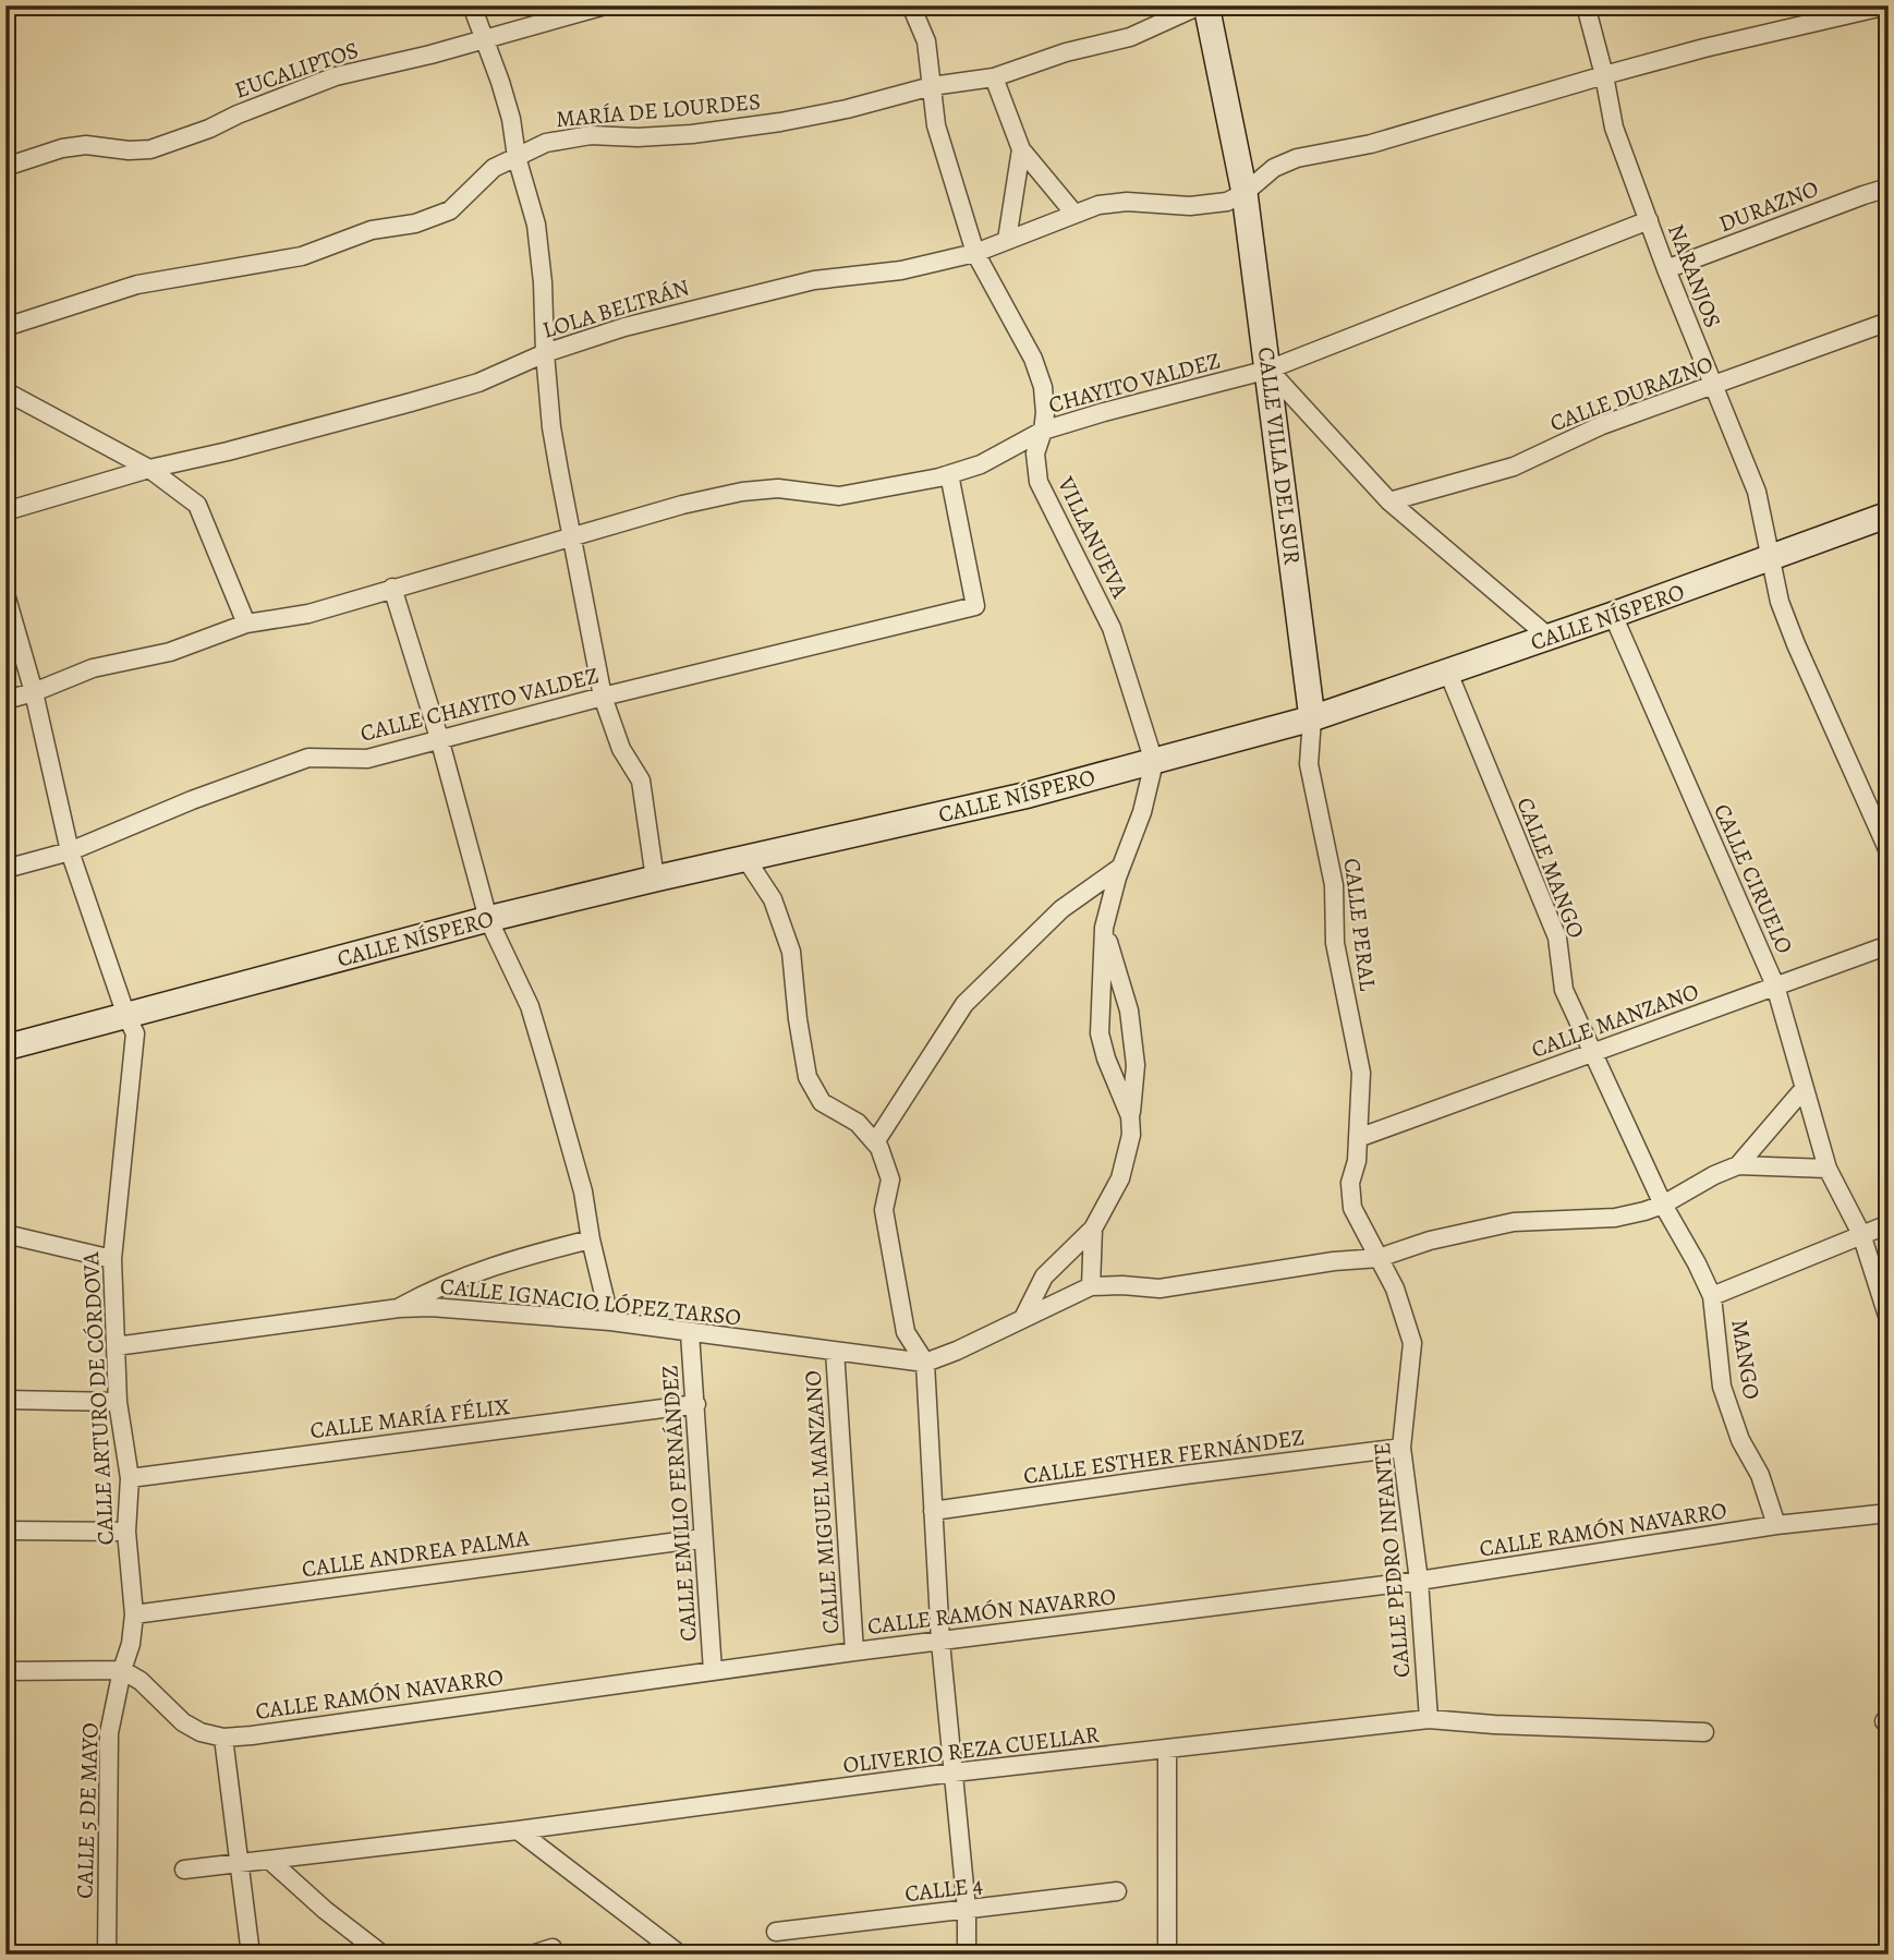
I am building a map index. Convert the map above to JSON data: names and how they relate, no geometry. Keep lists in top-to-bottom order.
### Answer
{
  "streets": {
    "street": [
      "EUCALIPTOS",
      "MARÍA DE LOURDES",
      "DURAZNO",
      "NARANJOS",
      "LOLA BELTRÁN",
      "CHAYITO VALDEZ",
      "CALLE DURAZNO",
      "CALLE VILLA DEL SUR",
      "VILLANUEVA",
      "CALLE NÍSPERO",
      "CALLE CHAYITO VALDEZ",
      "CALLE MANGO",
      "CALLE CIRUELO",
      "CALLE PERAL",
      "CALLE MANZANO",
      "CALLE IGNACIO LÓPEZ TARSO",
      "MANGO",
      "CALLE ARTURO DE CÓRDOVA",
      "CALLE MARÍA FÉLIX",
      "CALLE ESTHER FERNÁNDEZ",
      "CALLE MIGUEL MANZANO",
      "CALLE EMILIO FERNÁNDEZ",
      "CALLE RAMÓN NAVARRO",
      "CALLE ANDREA PALMA",
      "CALLE PEDRO INFANTE",
      "OLIVERIO REZA CUELLAR",
      "CALLE 5 DE MAYO",
      "CALLE 4"
    ]
  },
  "crossings": [
    ["MARÍA DE LOURDES", "VILLANUEVA"],
    ["DURAZNO", "NARANJOS"],
    ["NARANJOS", "CHAYITO VALDEZ"],
    ["NARANJOS", "CALLE DURAZNO"],
    ["NARANJOS", "CALLE NÍSPERO"],
    ["LOLA BELTRÁN", "CALLE VILLA DEL SUR"],
    ["LOLA BELTRÁN", "VILLANUEVA"],
    ["CHAYITO VALDEZ", "CALLE VILLA DEL SUR"],
    ["CHAYITO VALDEZ", "VILLANUEVA"],
    ["CHAYITO VALDEZ", "CALLE CHAYITO VALDEZ"],
    ["CALLE VILLA DEL SUR", "CALLE NÍSPERO"],
    ["CALLE VILLA DEL SUR", "CALLE PERAL"],
    ["VILLANUEVA", "CALLE NÍSPERO"],
    ["CALLE NÍSPERO", "CALLE MANGO"],
    ["CALLE NÍSPERO", "CALLE CIRUELO"],
    ["CALLE NÍSPERO", "CALLE PERAL"],
    ["CALLE NÍSPERO", "CALLE ARTURO DE CÓRDOVA"],
    ["CALLE CHAYITO VALDEZ", "CALLE ARTURO DE CÓRDOVA"],
    ["CALLE MANGO", "CALLE MANZANO"],
    ["CALLE MANGO", "MANGO"],
    ["CALLE CIRUELO", "CALLE MANZANO"],
    ["CALLE PERAL", "CALLE MANZANO"],
    ["CALLE PERAL", "CALLE PEDRO INFANTE"],
    ["CALLE MANZANO", "CALLE PEDRO INFANTE"],
    ["CALLE IGNACIO LÓPEZ TARSO", "CALLE ARTURO DE CÓRDOVA"],
    ["CALLE IGNACIO LÓPEZ TARSO", "CALLE MIGUEL MANZANO"],
    ["CALLE IGNACIO LÓPEZ TARSO", "CALLE EMILIO FERNÁNDEZ"],
    ["MANGO", "CALLE RAMÓN NAVARRO"],
    ["CALLE ARTURO DE CÓRDOVA", "CALLE MARÍA FÉLIX"],
    ["CALLE ARTURO DE CÓRDOVA", "CALLE RAMÓN NAVARRO"],
    ["CALLE ARTURO DE CÓRDOVA", "CALLE ANDREA PALMA"],
    ["CALLE ARTURO DE CÓRDOVA", "CALLE 5 DE MAYO"],
    ["CALLE MARÍA FÉLIX", "CALLE EMILIO FERNÁNDEZ"],
    ["CALLE ESTHER FERNÁNDEZ", "CALLE PEDRO INFANTE"],
    ["CALLE MIGUEL MANZANO", "CALLE RAMÓN NAVARRO"],
    ["CALLE EMILIO FERNÁNDEZ", "CALLE RAMÓN NAVARRO"],
    ["CALLE EMILIO FERNÁNDEZ", "CALLE ANDREA PALMA"],
    ["CALLE RAMÓN NAVARRO", "CALLE PEDRO INFANTE"],
    ["CALLE RAMÓN NAVARRO", "CALLE 5 DE MAYO"],
    ["CALLE PEDRO INFANTE", "OLIVERIO REZA CUELLAR"]
  ]
}
